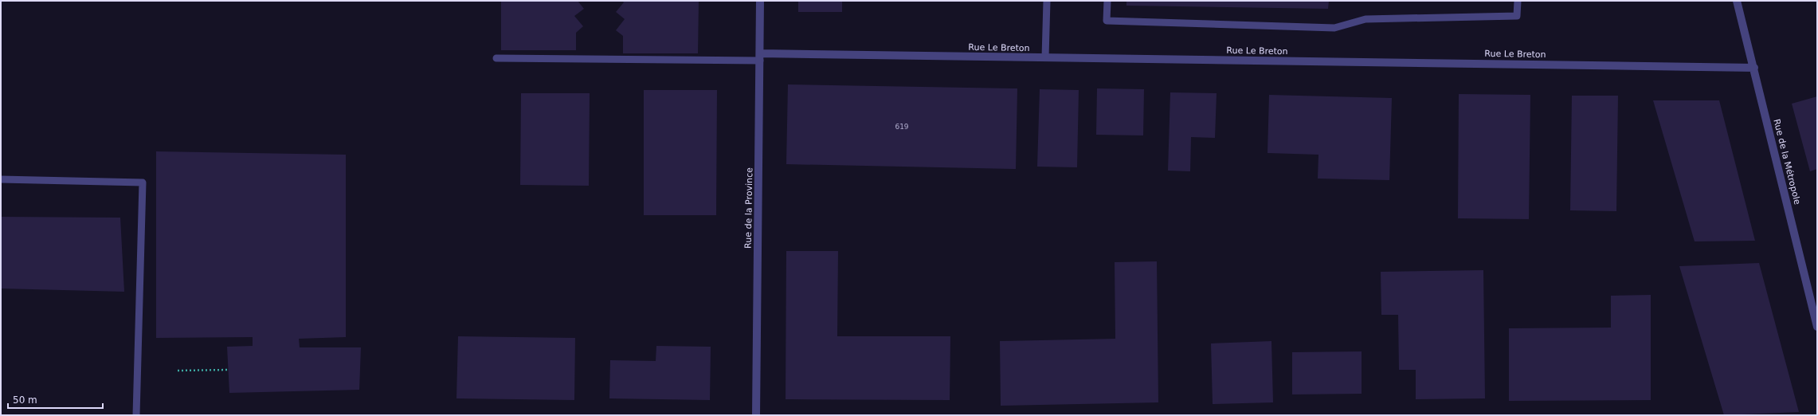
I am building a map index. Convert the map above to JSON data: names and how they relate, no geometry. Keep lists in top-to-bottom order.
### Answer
{
  "streets": {
    "street": ["Rue Le Breton", "Rue de la Métropole", "Rue de la Province"]
  },
  "crossings": [
    ["Rue Le Breton", "Rue de la Métropole"],
    ["Rue Le Breton", "Rue de la Province"]
  ],
  "house_numbers": ["619"],
  "scale_bar": "50 m"
}
